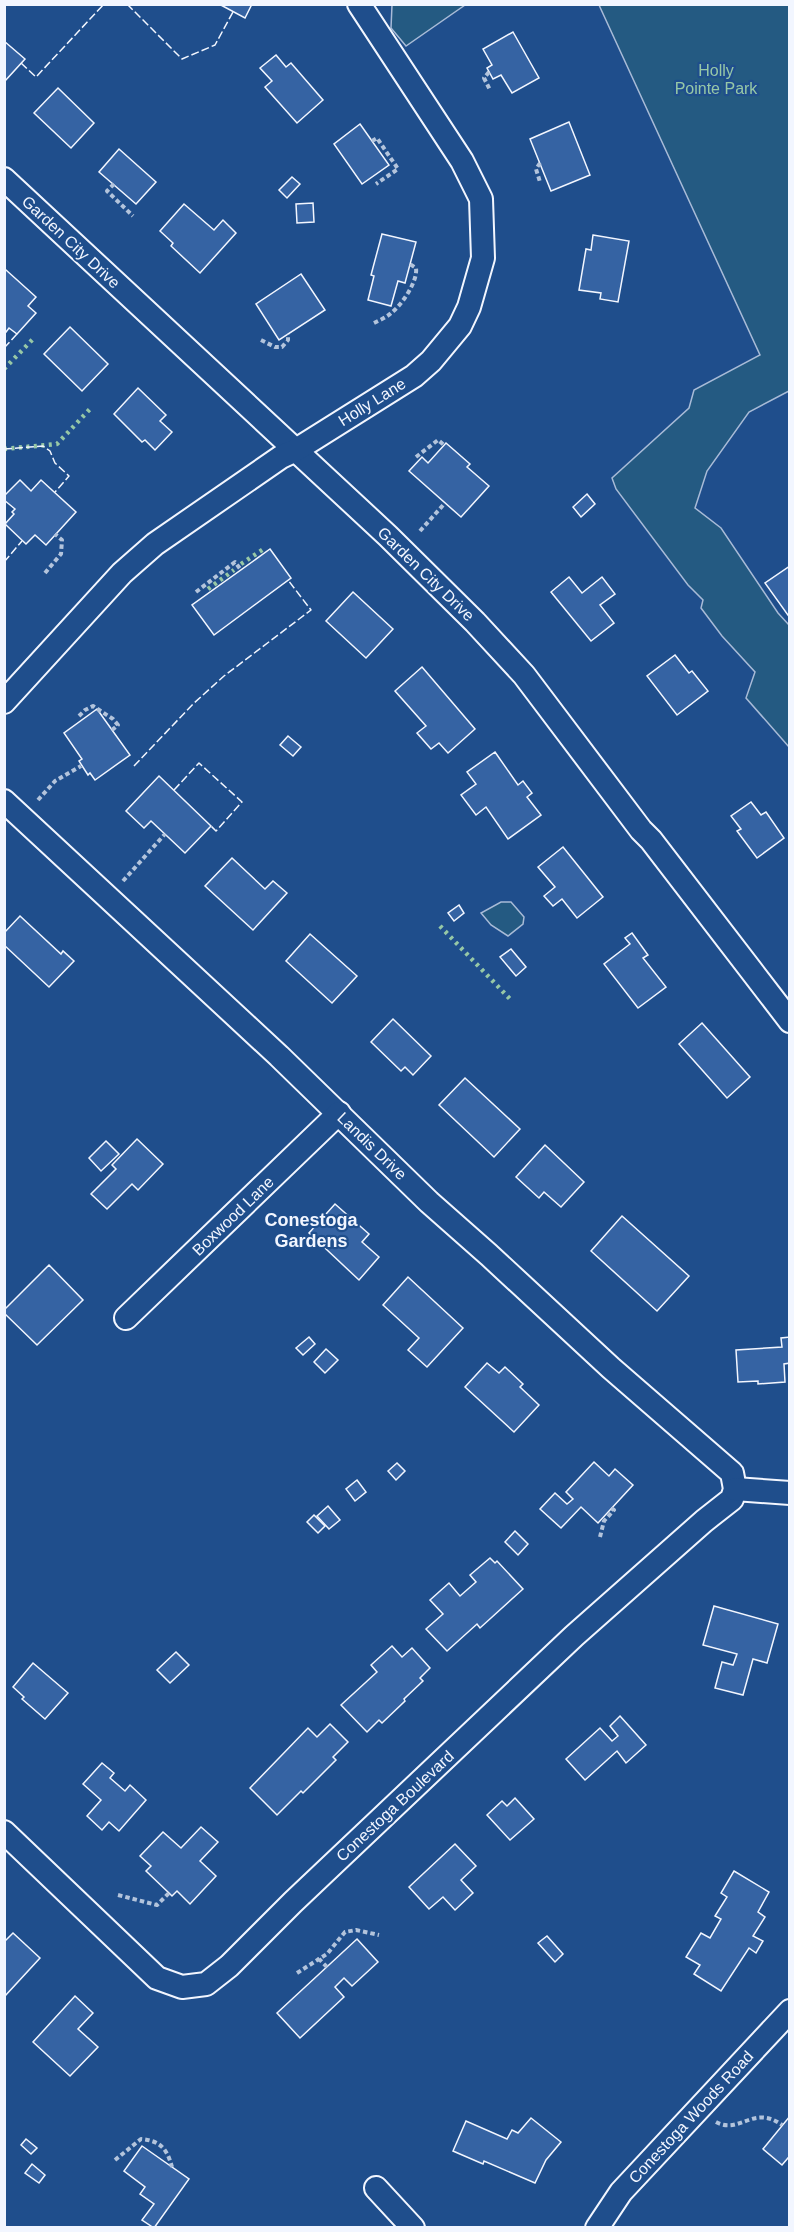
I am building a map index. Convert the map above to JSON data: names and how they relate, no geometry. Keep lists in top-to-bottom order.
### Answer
{
  "streets": {
    "street": [
      "Garden City Drive",
      "Holly Lane",
      "Landis Drive",
      "Boxwood Lane",
      "Conestoga Boulevard",
      "Conestoga Woods Road"
    ]
  },
  "crossings": [
    ["Garden City Drive", "Holly Lane"],
    ["Landis Drive", "Boxwood Lane"],
    ["Landis Drive", "Conestoga Boulevard"]
  ],
  "districts": ["Conestoga Gardens"],
  "parks": ["Holly Pointe Park"]
}
